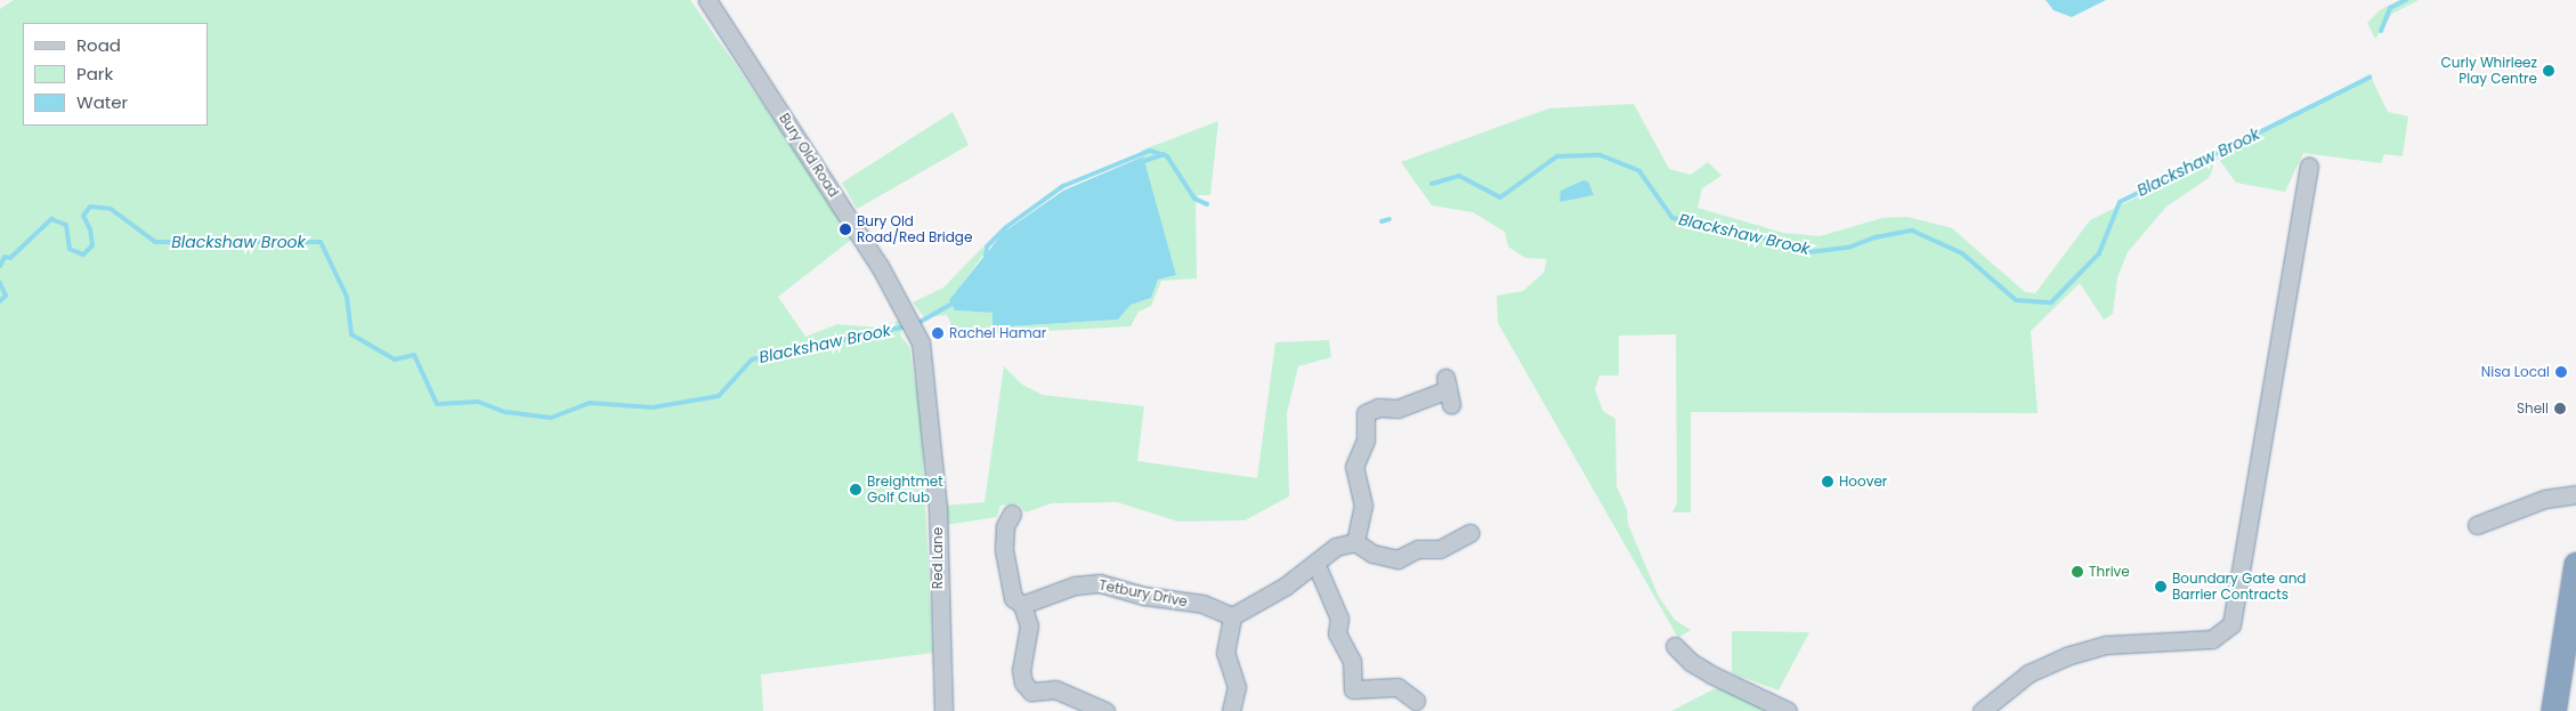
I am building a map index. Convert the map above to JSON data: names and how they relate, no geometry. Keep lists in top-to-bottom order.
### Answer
{
  "streets": {
    "street": ["Bury Old Road", "Red Lane", "Tetbury Drive"]
  },
  "crossings": [
    ["Bury Old Road", "Red Lane"]
  ],
  "water": ["Blackshaw Brook"],
  "places": [
    "Curly Whirleez Play Centre",
    "Bury Old Road/Red Bridge",
    "Rachel Hamar",
    "Nisa Local",
    "Shell",
    "Hoover",
    "Breightmet Golf Club",
    "Thrive",
    "Boundary Gate and Barrier Contracts"
  ],
  "legend": ["Road", "Park", "Water"]
}
